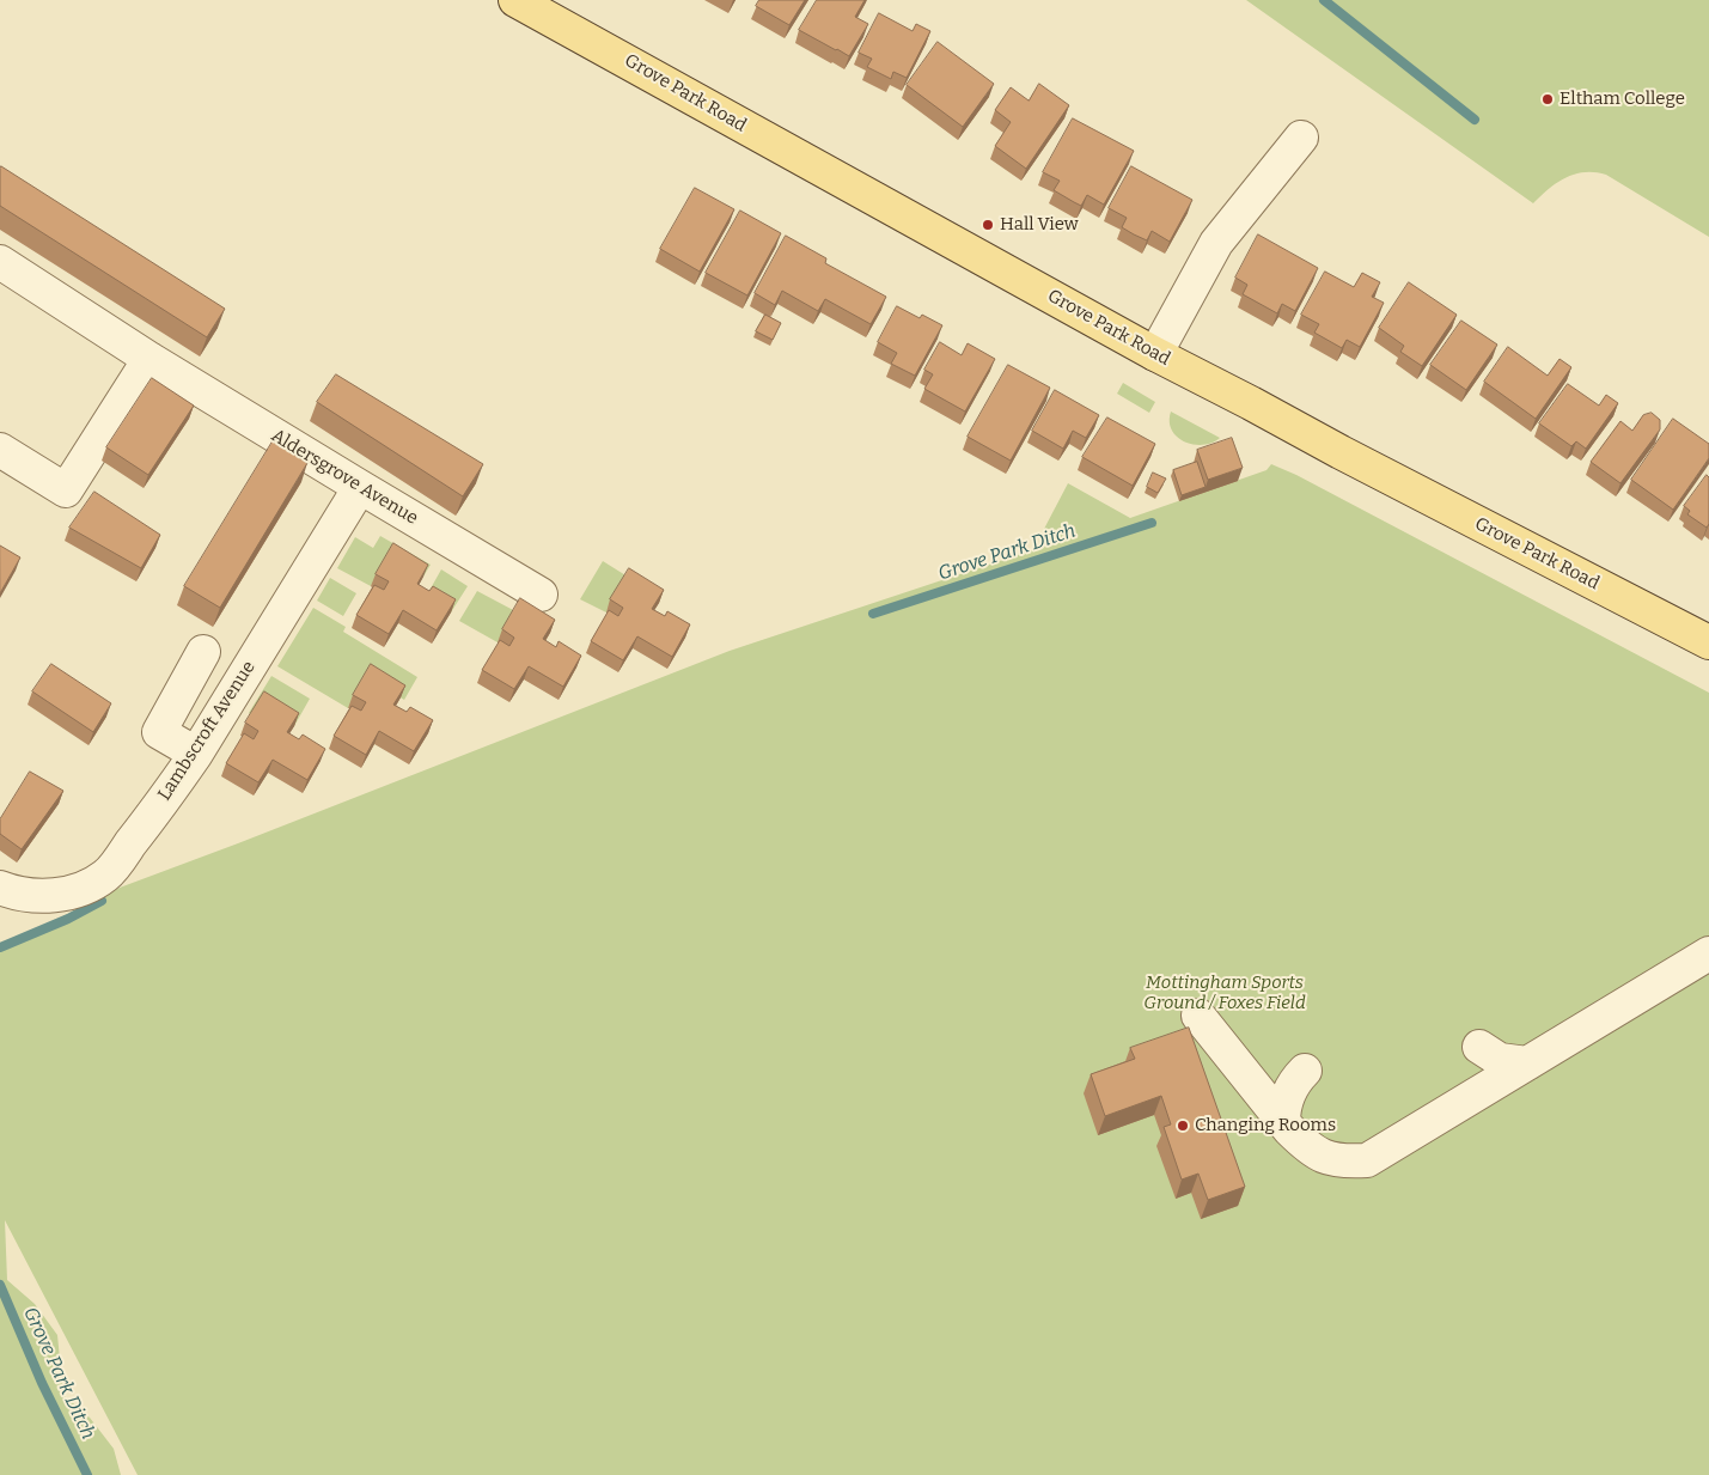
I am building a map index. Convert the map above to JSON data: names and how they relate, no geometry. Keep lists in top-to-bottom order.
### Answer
{
  "streets": {
    "main road": ["Grove Park Road"],
    "street": ["Aldersgrove Avenue", "Lambscroft Avenue"]
  },
  "crossings": [
    ["Aldersgrove Avenue", "Lambscroft Avenue"]
  ],
  "water": ["Grove Park Ditch"],
  "parks": ["Mottingham Sports Ground / Foxes Field"],
  "places": ["Eltham College", "Hall View", "Changing Rooms"]
}
